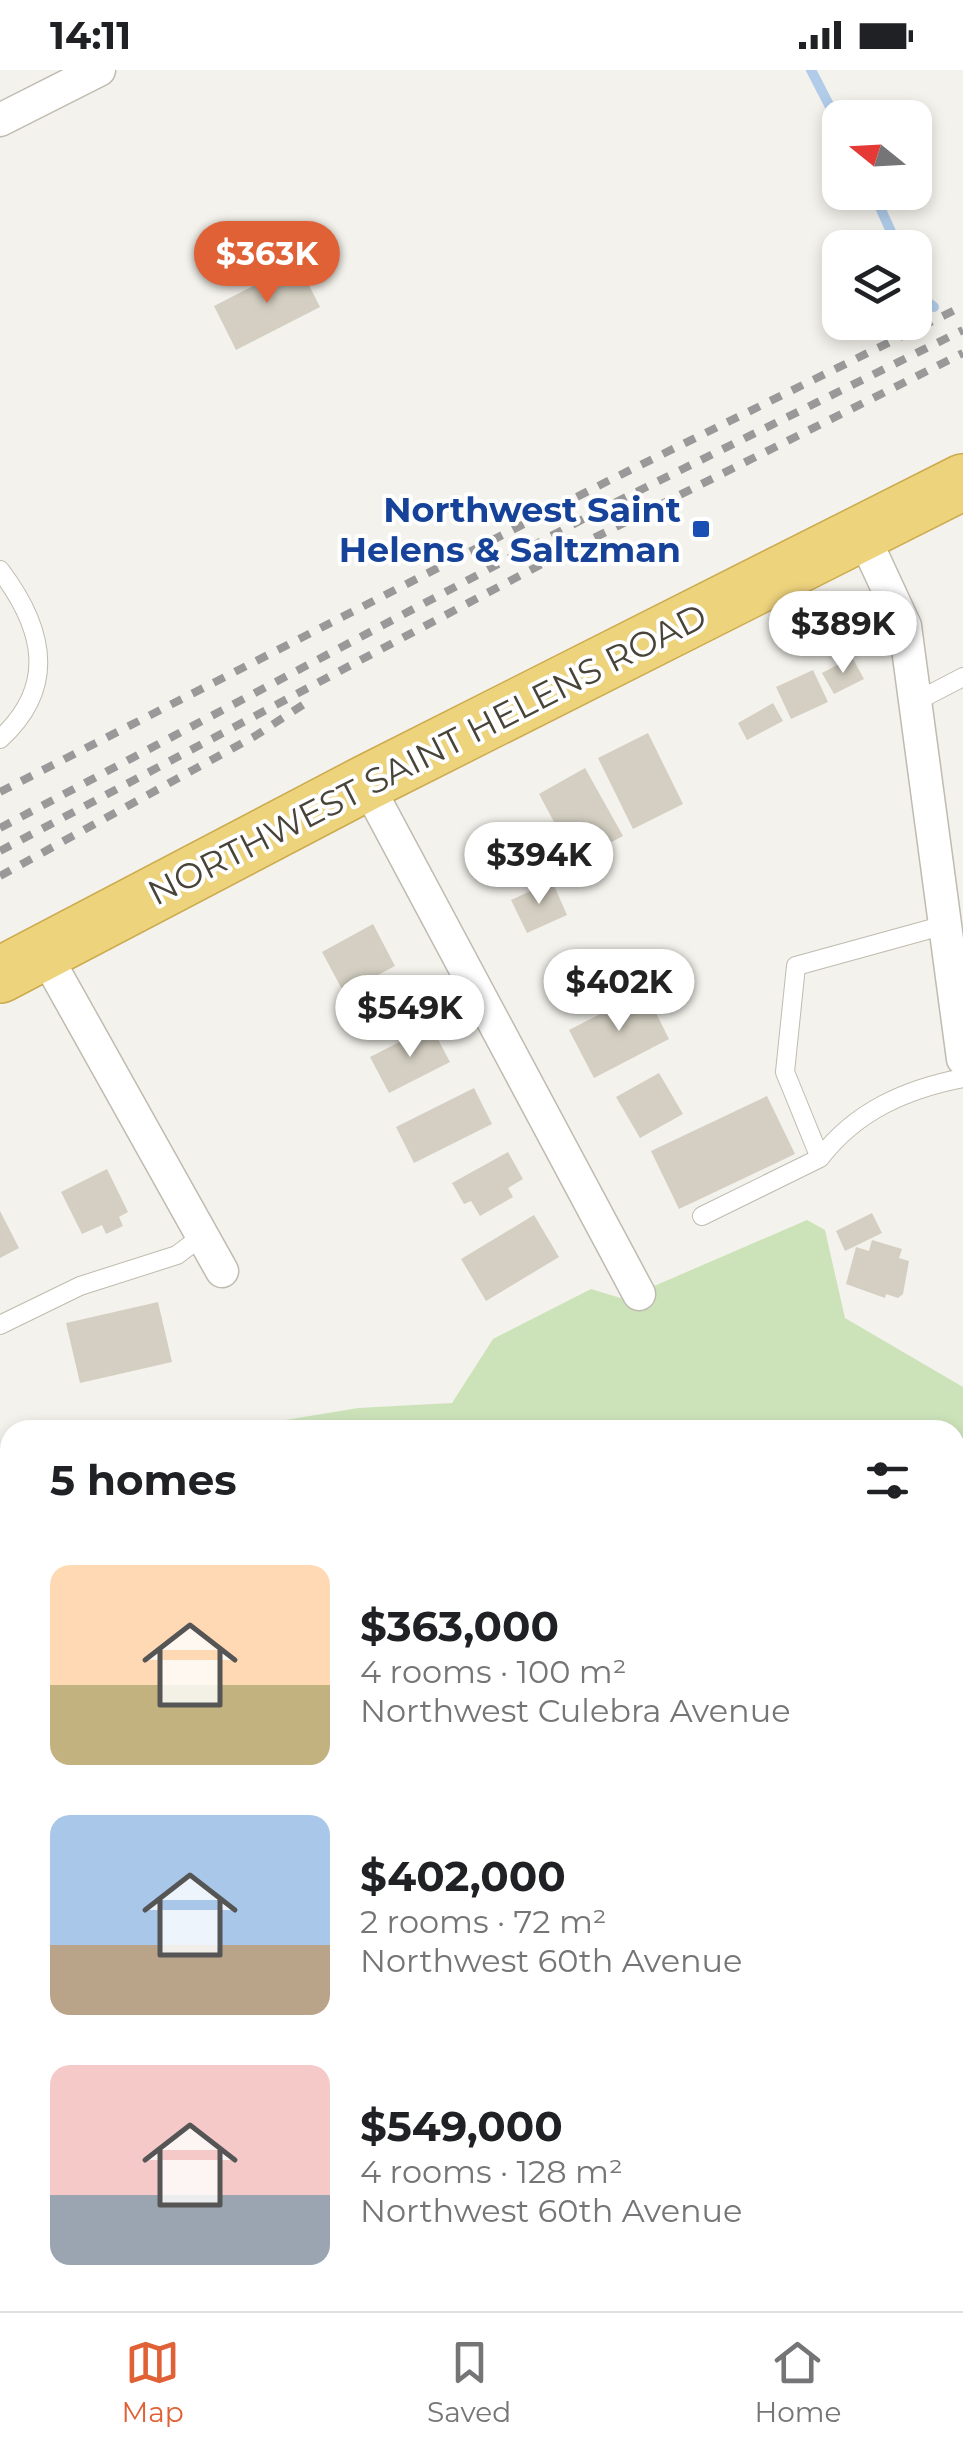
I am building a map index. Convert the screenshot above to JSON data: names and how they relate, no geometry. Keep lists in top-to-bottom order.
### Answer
{
  "streets": {
    "highway": ["NORTHWEST SAINT HELENS ROAD"]
  },
  "places": {
    "transit": ["Northwest Saint Helens & Saltzman"]
  },
  "north": "left",
  "page": {
    "status": "14:11",
    "price": [
      "$363K",
      "$389K",
      "$394K",
      "$402K",
      "$549K"
    ],
    "heading": "5 homes",
    "list": [
      {
        "name": "$363,000",
        "note": "4 rooms · 100 m² · Northwest Culebra Avenue"
      },
      {
        "name": "$402,000",
        "note": "2 rooms · 72 m² · Northwest 60th Avenue"
      },
      {
        "name": "$549,000",
        "note": "4 rooms · 128 m² · Northwest 60th Avenue"
      }
    ],
    "tabs": ["Map", "Saved", "Home"]
  }
}
